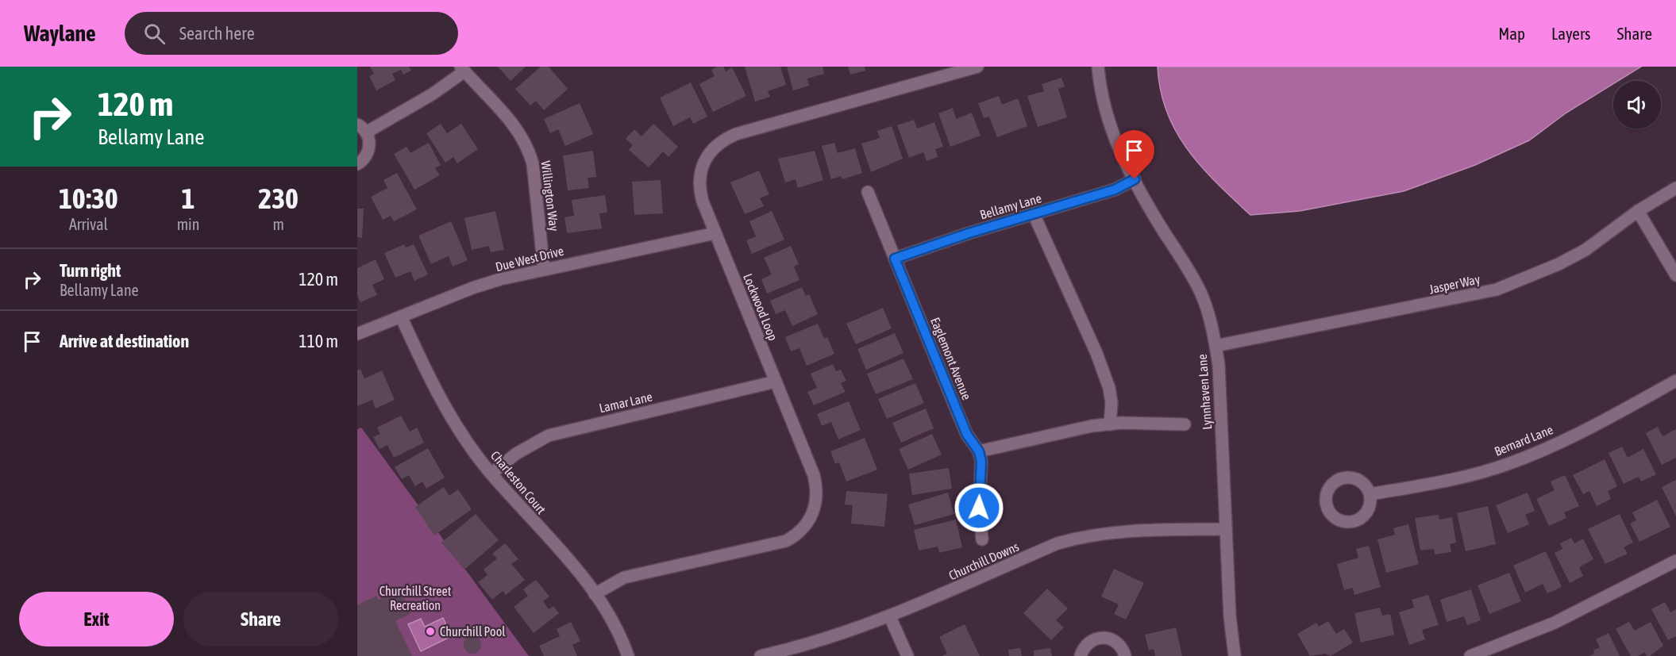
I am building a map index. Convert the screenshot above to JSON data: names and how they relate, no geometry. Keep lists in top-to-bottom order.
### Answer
{
  "streets": {
    "street": [
      "Willington Way",
      "Bellamy Lane",
      "Due West Drive",
      "Jasper Way",
      "Lockwood Loop",
      "Eaglemont Avenue",
      "Lynnhaven Lane",
      "Lamar Lane",
      "Bernard Lane",
      "Charleston Court",
      "Churchill Downs"
    ]
  },
  "crossings": [
    ["Willington Way", "Due West Drive"],
    ["Bellamy Lane", "Eaglemont Avenue"],
    ["Bellamy Lane", "Lynnhaven Lane"],
    ["Due West Drive", "Lockwood Loop"],
    ["Due West Drive", "Charleston Court"],
    ["Jasper Way", "Lynnhaven Lane"],
    ["Lockwood Loop", "Lamar Lane"],
    ["Lockwood Loop", "Charleston Court"],
    ["Lynnhaven Lane", "Churchill Downs"],
    ["Lamar Lane", "Charleston Court"]
  ],
  "parks": ["Churchill Street Recreation"],
  "places": ["Churchill Pool"],
  "page": {
    "header": "Waylane",
    "search": "Search here",
    "nav": ["Map", "Layers", "Share"],
    "turn": ["120 m", "Bellamy Lane"],
    "eta": [
      "10:30",
      "Arrival",
      "1",
      "min",
      "230",
      "m"
    ],
    "list": [
      {
        "name": "Turn right",
        "note": "Bellamy Lane",
        "value": "120 m"
      },
      {
        "name": "Arrive at destination",
        "value": "110 m"
      }
    ],
    "buttons": ["Exit", "Share"]
  }
}
